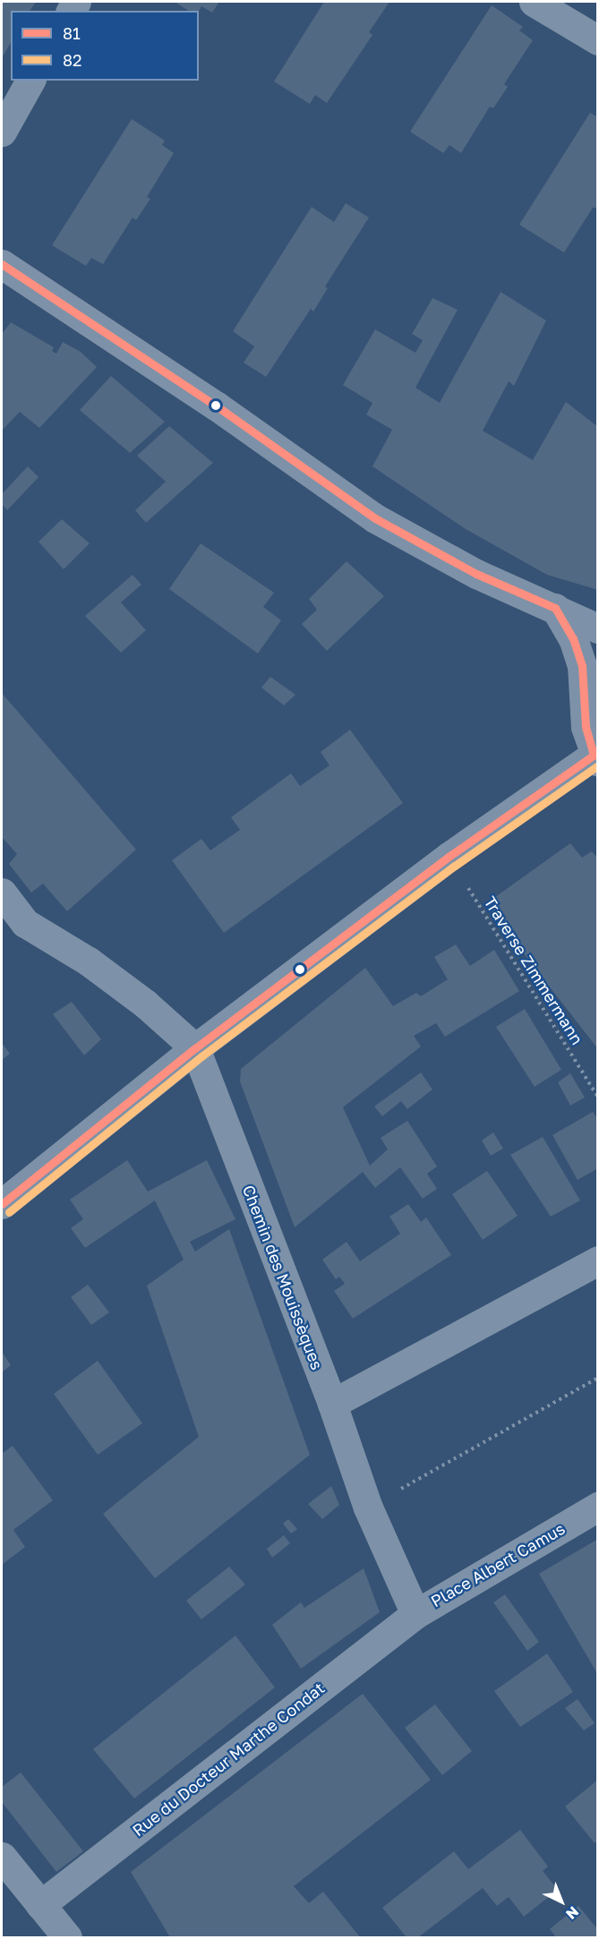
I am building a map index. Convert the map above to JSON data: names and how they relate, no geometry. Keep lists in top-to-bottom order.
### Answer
{
  "streets": {
    "street": ["Chemin des Mouissèques", "Place Albert Camus", "Rue du Docteur Marthe Condat"],
    "path": ["Traverse Zimmermann"]
  },
  "crossings": [
    ["Chemin des Mouissèques", "Place Albert Camus"],
    ["Place Albert Camus", "Rue du Docteur Marthe Condat"]
  ],
  "lines": ["transit line 81", "transit line 82"],
  "legend": ["81", "82"],
  "north": "bottom right"
}
